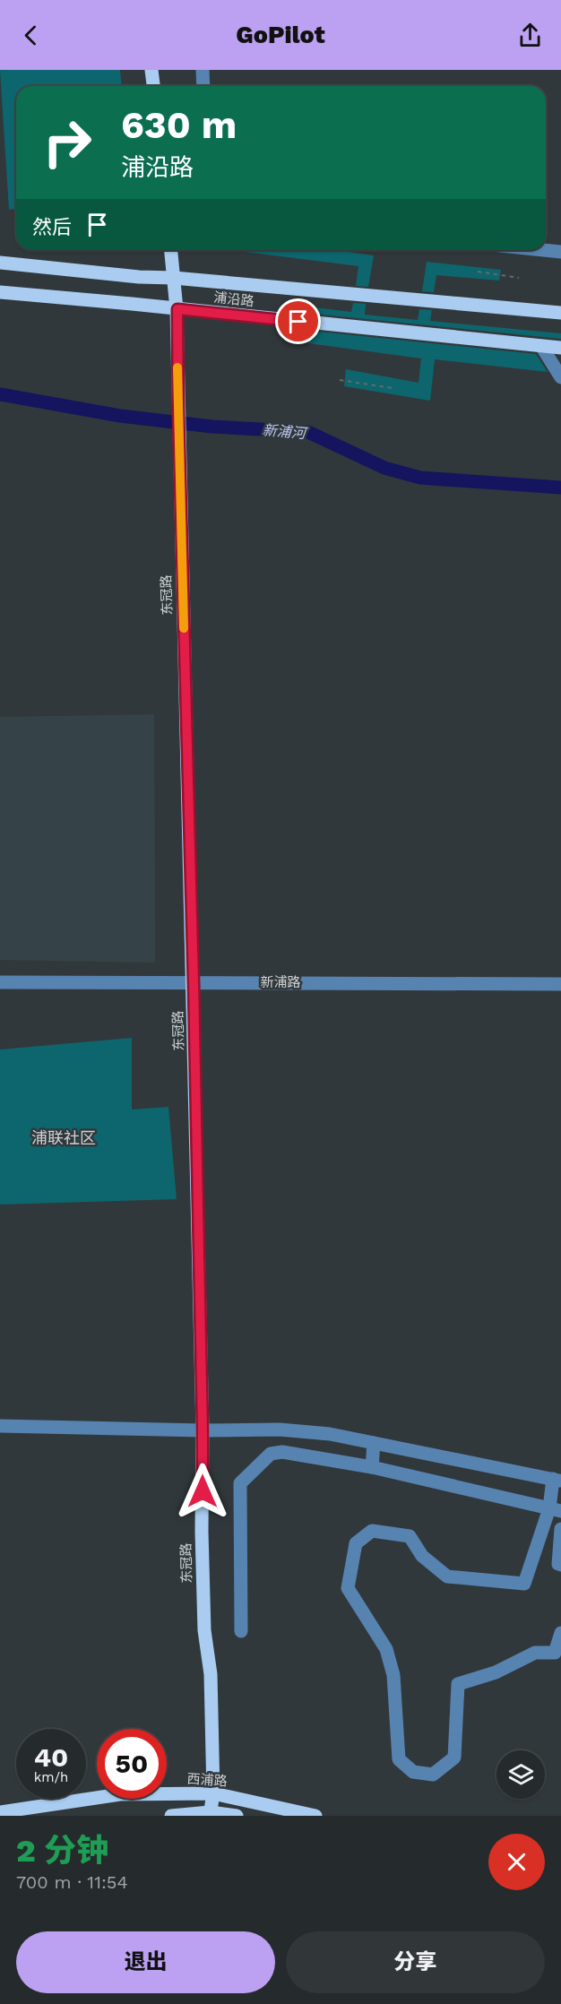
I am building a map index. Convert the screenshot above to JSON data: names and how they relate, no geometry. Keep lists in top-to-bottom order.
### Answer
{
  "streets": {
    "main road": ["浦沿路", "东冠路", "西浦路"],
    "street": ["新浦路"]
  },
  "crossings": [
    ["浦沿路", "东冠路"],
    ["东冠路", "新浦路"],
    ["东冠路", "西浦路"]
  ],
  "districts": ["浦联社区"],
  "water": ["新浦河"],
  "page": {
    "header": "GoPilot",
    "turn": ["630 m", "浦沿路"],
    "then": "然后",
    "speed": "40 km/h",
    "limit": "50",
    "heading": ["2 分钟", "700 m · 11:54"],
    "buttons": ["退出", "分享"]
  }
}
